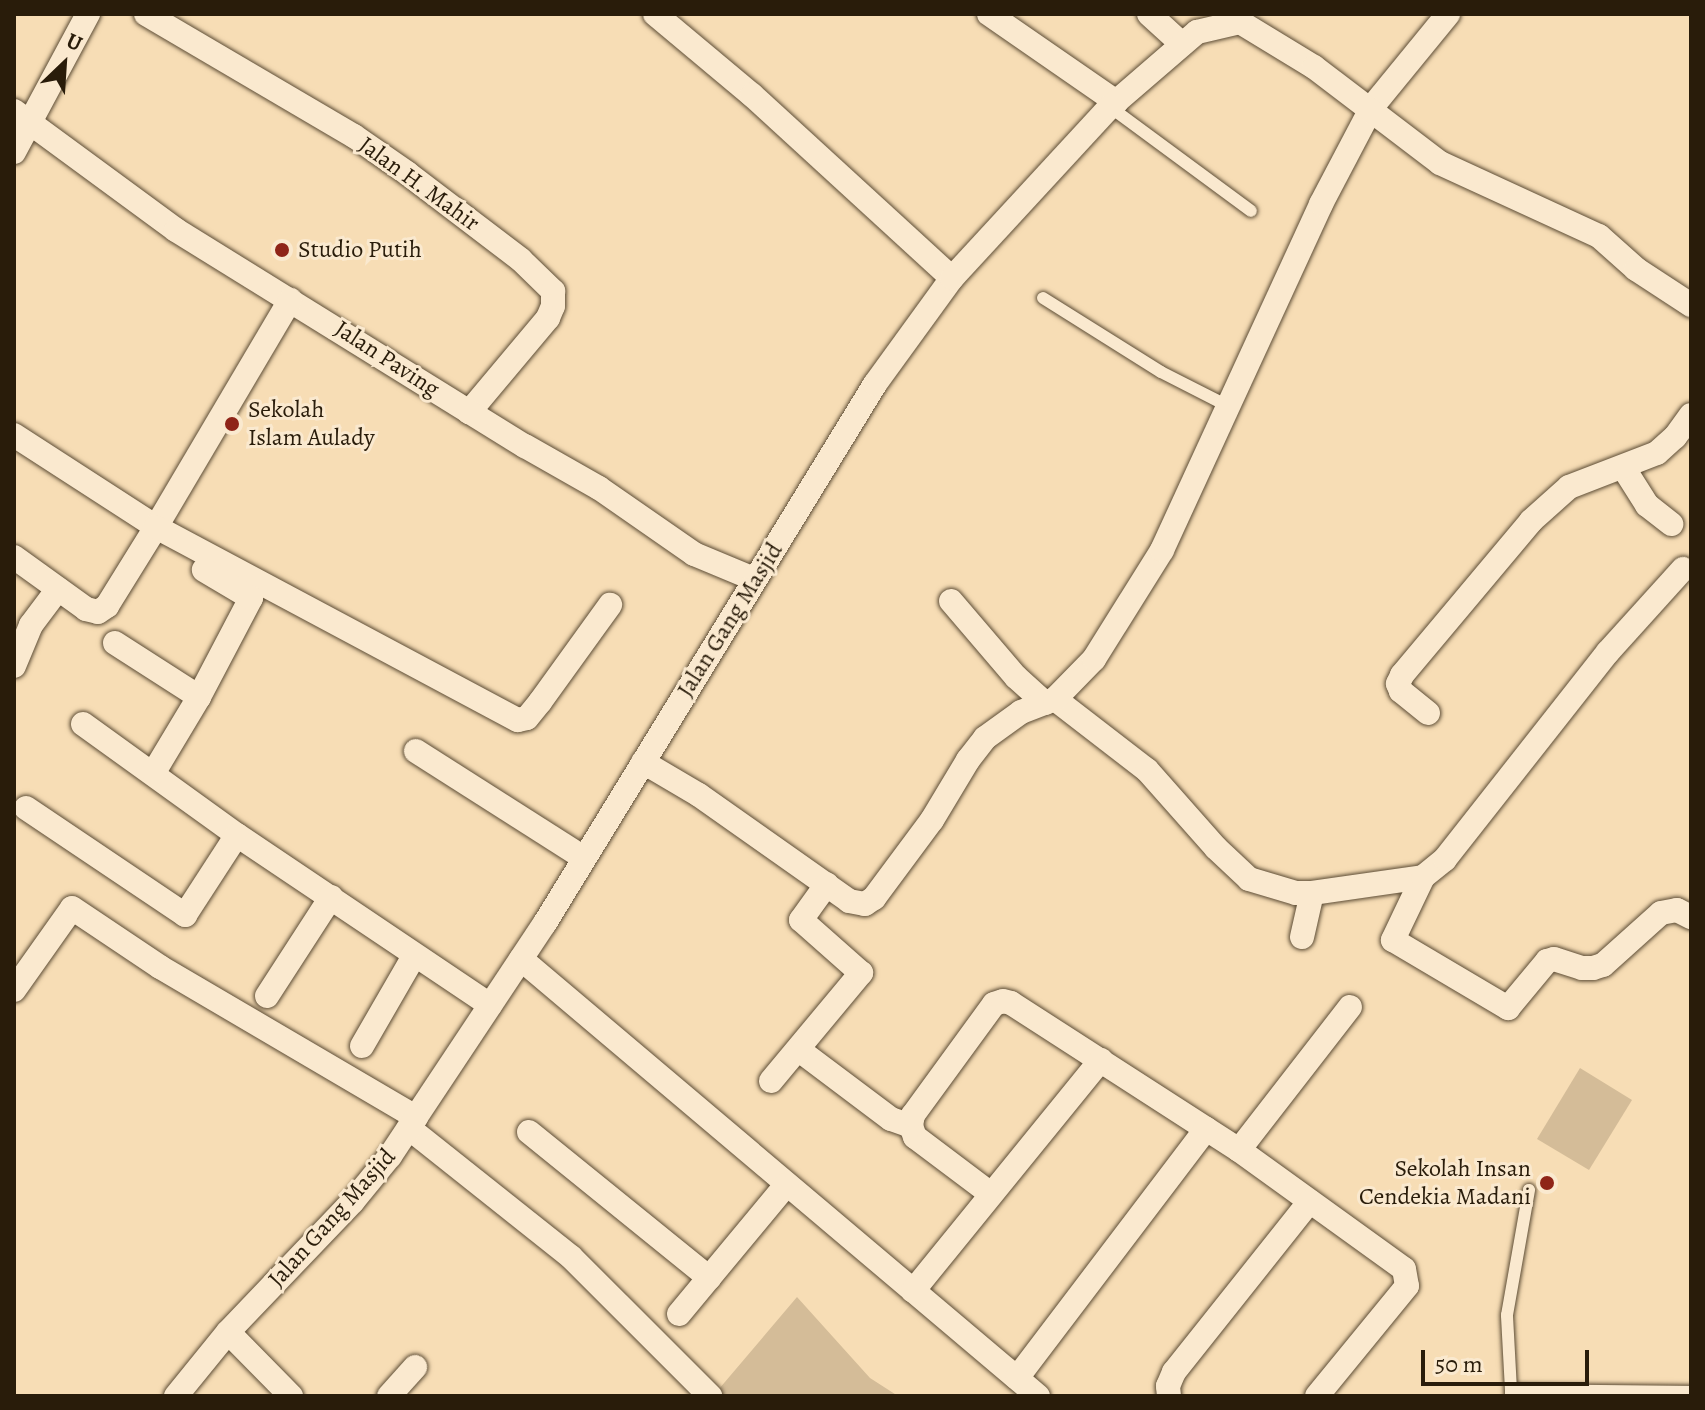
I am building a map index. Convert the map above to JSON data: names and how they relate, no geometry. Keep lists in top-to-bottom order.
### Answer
{
  "streets": {
    "street": ["Jalan H. Mahir", "Jalan Paving", "Jalan Gang Masjid"]
  },
  "crossings": [
    ["Jalan H. Mahir", "Jalan Paving"],
    ["Jalan Paving", "Jalan Gang Masjid"]
  ],
  "places": ["Studio Putih", "Sekolah Islam Aulady", "Sekolah Insan Cendekia Madani"],
  "scale_bar": "50 m",
  "north": "top right"
}
